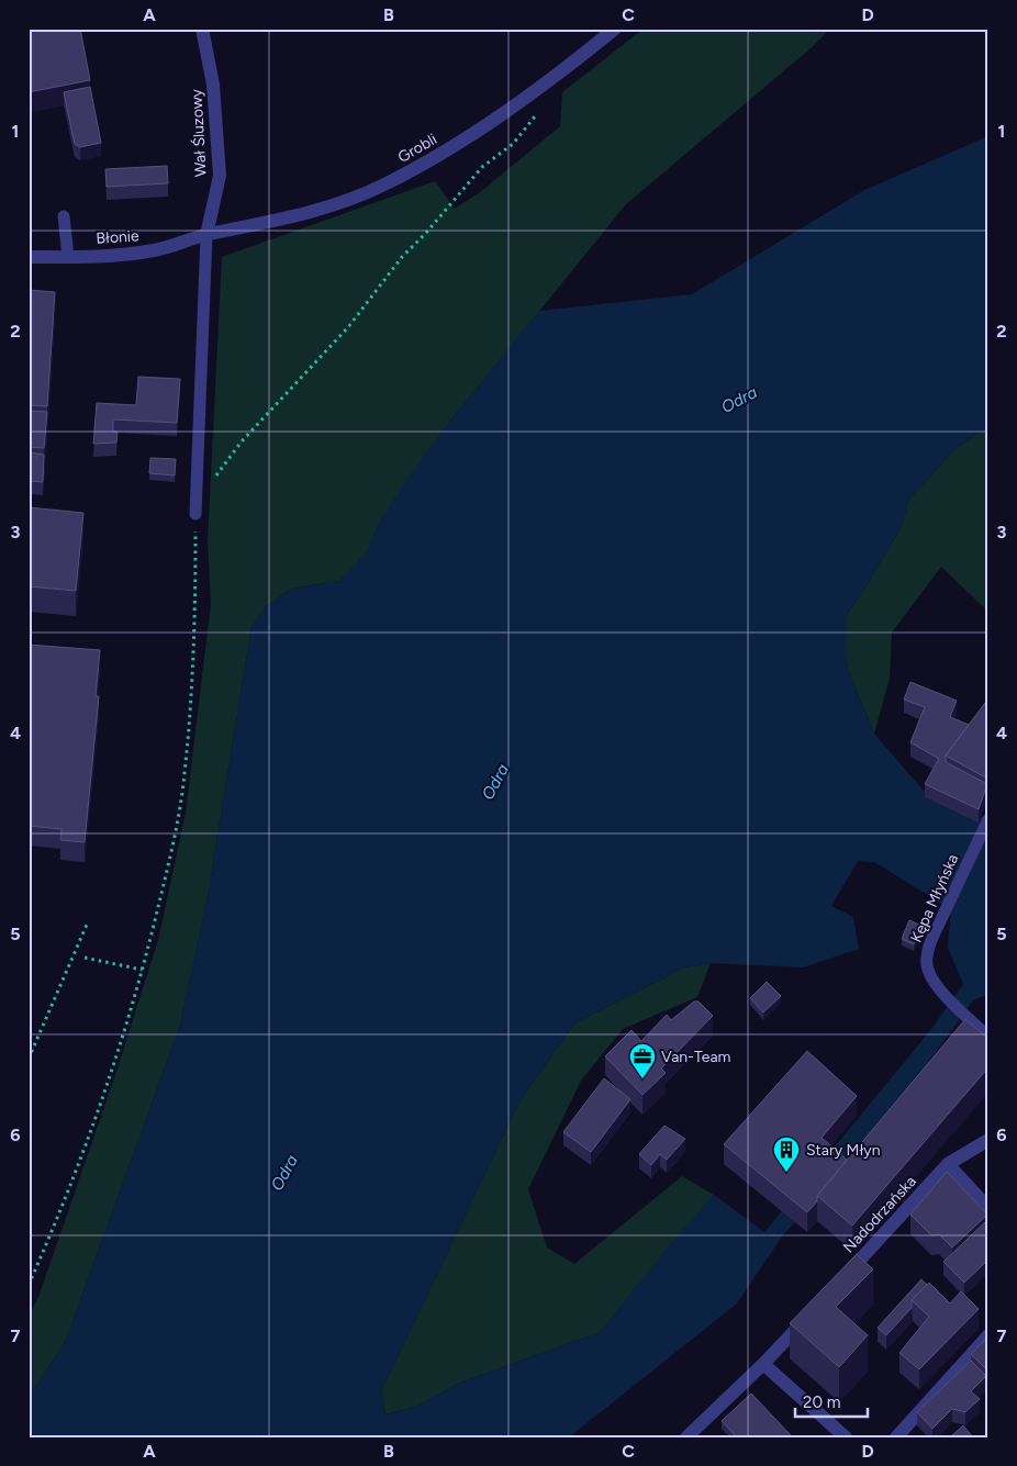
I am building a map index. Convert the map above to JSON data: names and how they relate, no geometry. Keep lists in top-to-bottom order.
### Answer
{
  "streets": {
    "street": [
      "Wał Śluzowy",
      "Grobli",
      "Błonie",
      "Nadodrzańska"
    ],
    "lane": ["Kępa Młyńska"]
  },
  "crossings": [
    ["Wał Śluzowy", "Grobli"],
    ["Wał Śluzowy", "Błonie"],
    ["Grobli", "Błonie"]
  ],
  "water": ["Odra"],
  "places": {
    "office": ["Van-Team"],
    "building": ["Stary Młyn"]
  },
  "scale_bar": "20 m",
  "grid": {
    "columns": [
      "A",
      "B",
      "C",
      "D"
    ],
    "rows": [
      "1",
      "2",
      "3",
      "4",
      "5",
      "6",
      "7"
    ]
  }
}
